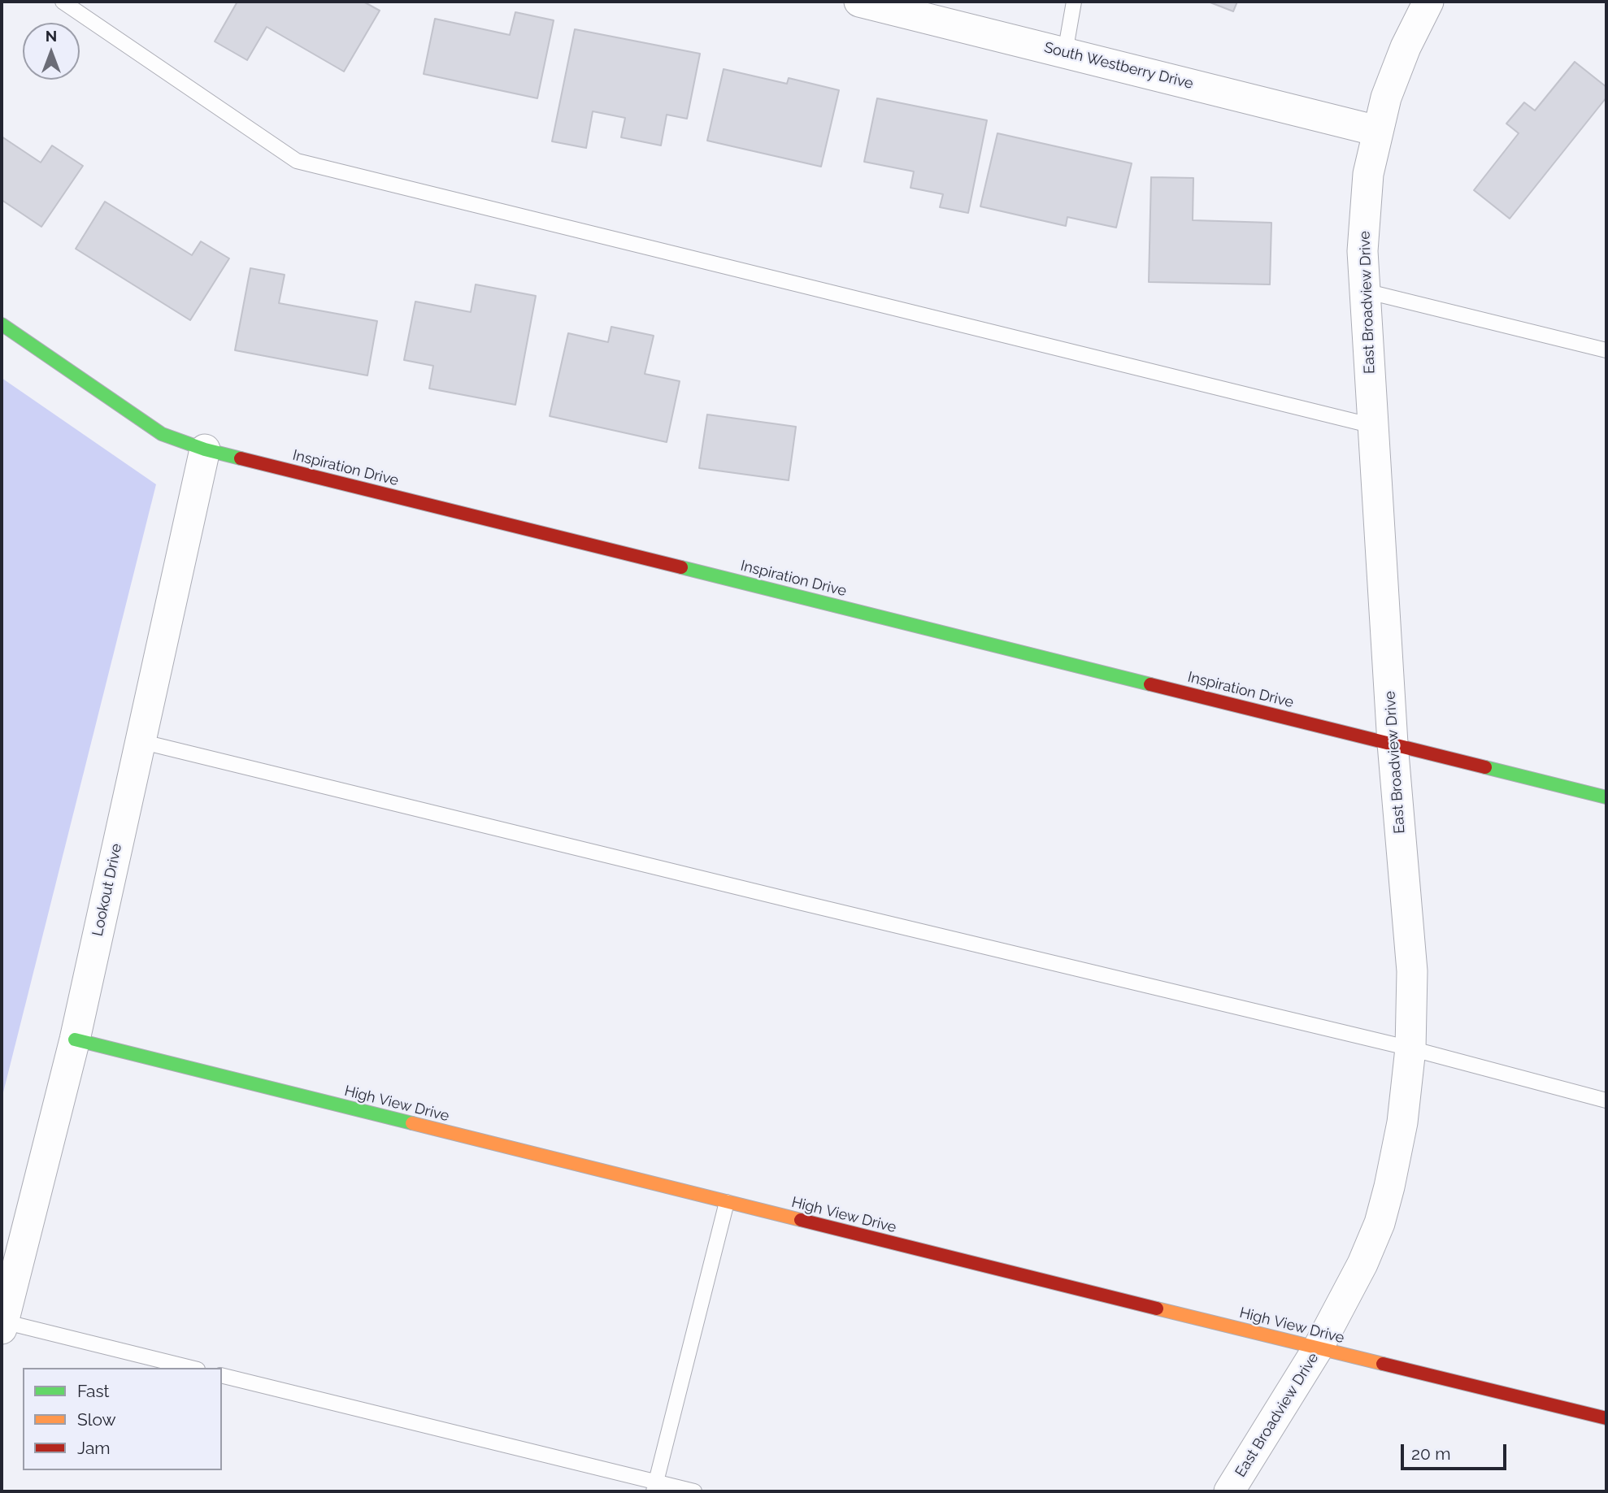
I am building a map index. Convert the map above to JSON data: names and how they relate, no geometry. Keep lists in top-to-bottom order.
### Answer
{
  "streets": {
    "street": [
      "South Westberry Drive",
      "East Broadview Drive",
      "Inspiration Drive",
      "Lookout Drive",
      "High View Drive"
    ]
  },
  "crossings": [
    ["South Westberry Drive", "East Broadview Drive"],
    ["East Broadview Drive", "Inspiration Drive"],
    ["East Broadview Drive", "High View Drive"],
    ["Inspiration Drive", "Lookout Drive"],
    ["Lookout Drive", "High View Drive"]
  ],
  "legend": ["Fast", "Slow", "Jam"],
  "scale_bar": "20 m",
  "north": "top"
}
